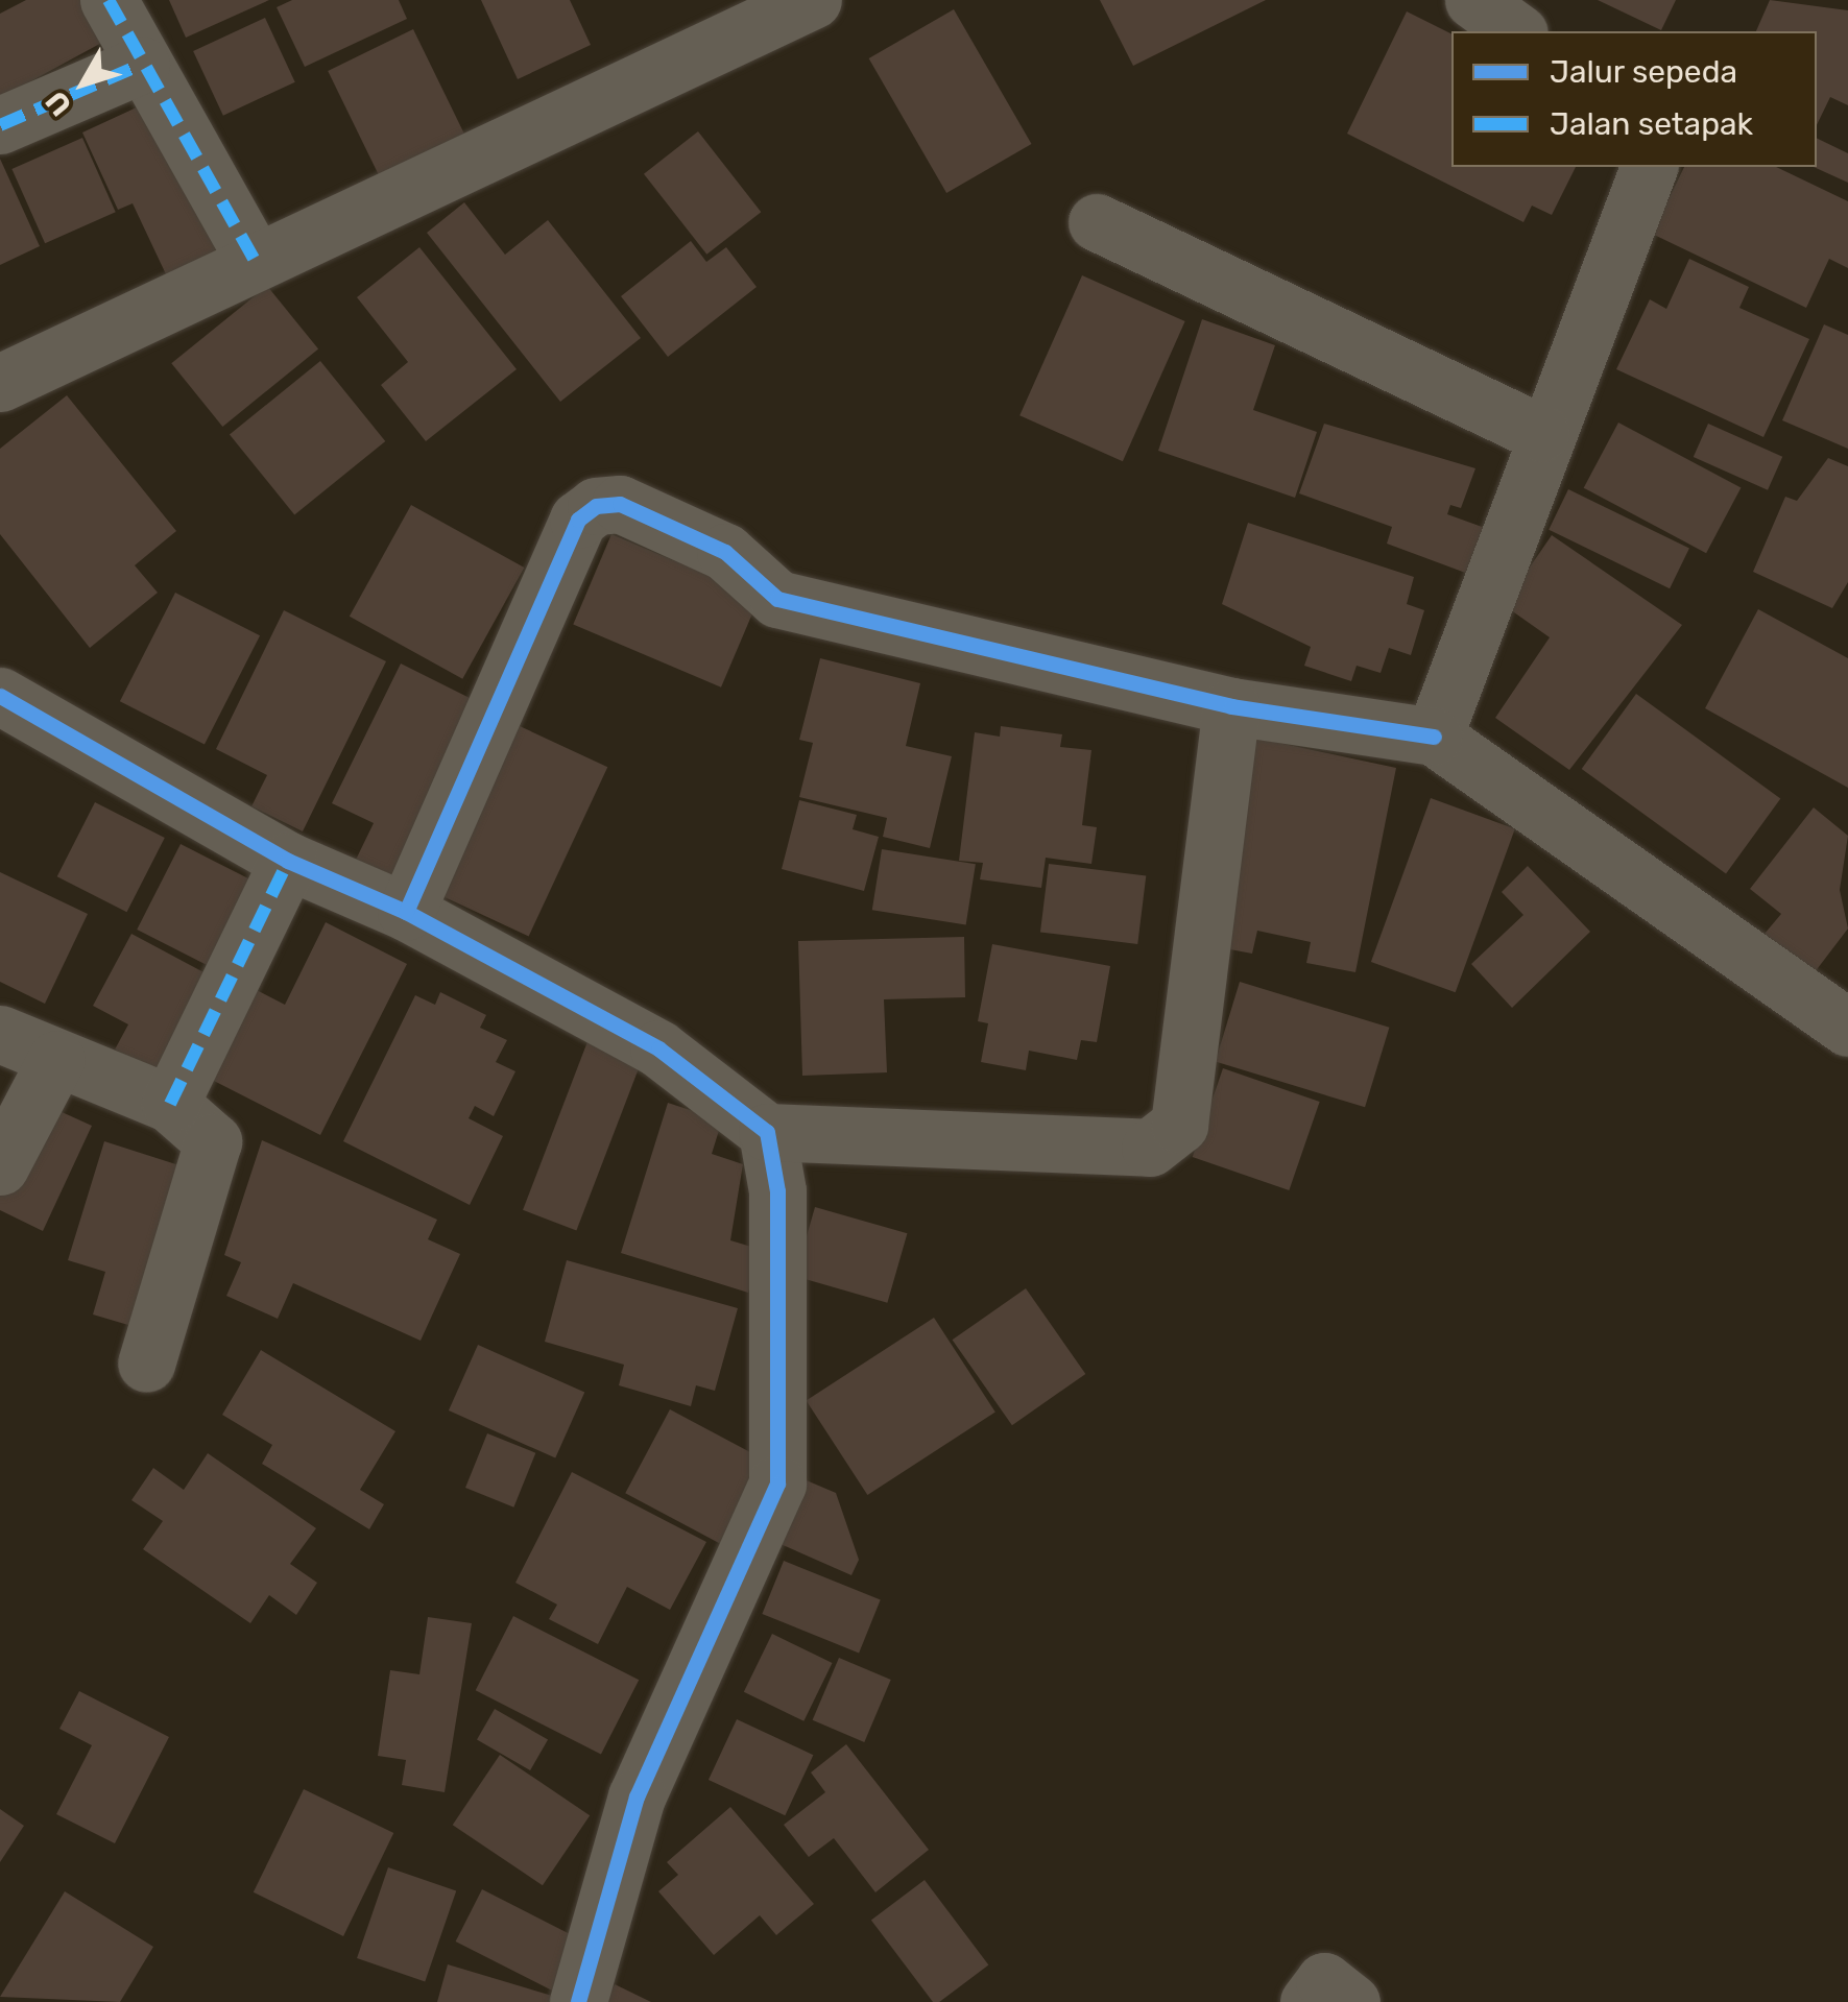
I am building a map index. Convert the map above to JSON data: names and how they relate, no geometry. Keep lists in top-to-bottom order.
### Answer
{
  "legend": ["Jalur sepeda", "Jalan setapak"],
  "north": "bottom left"
}
